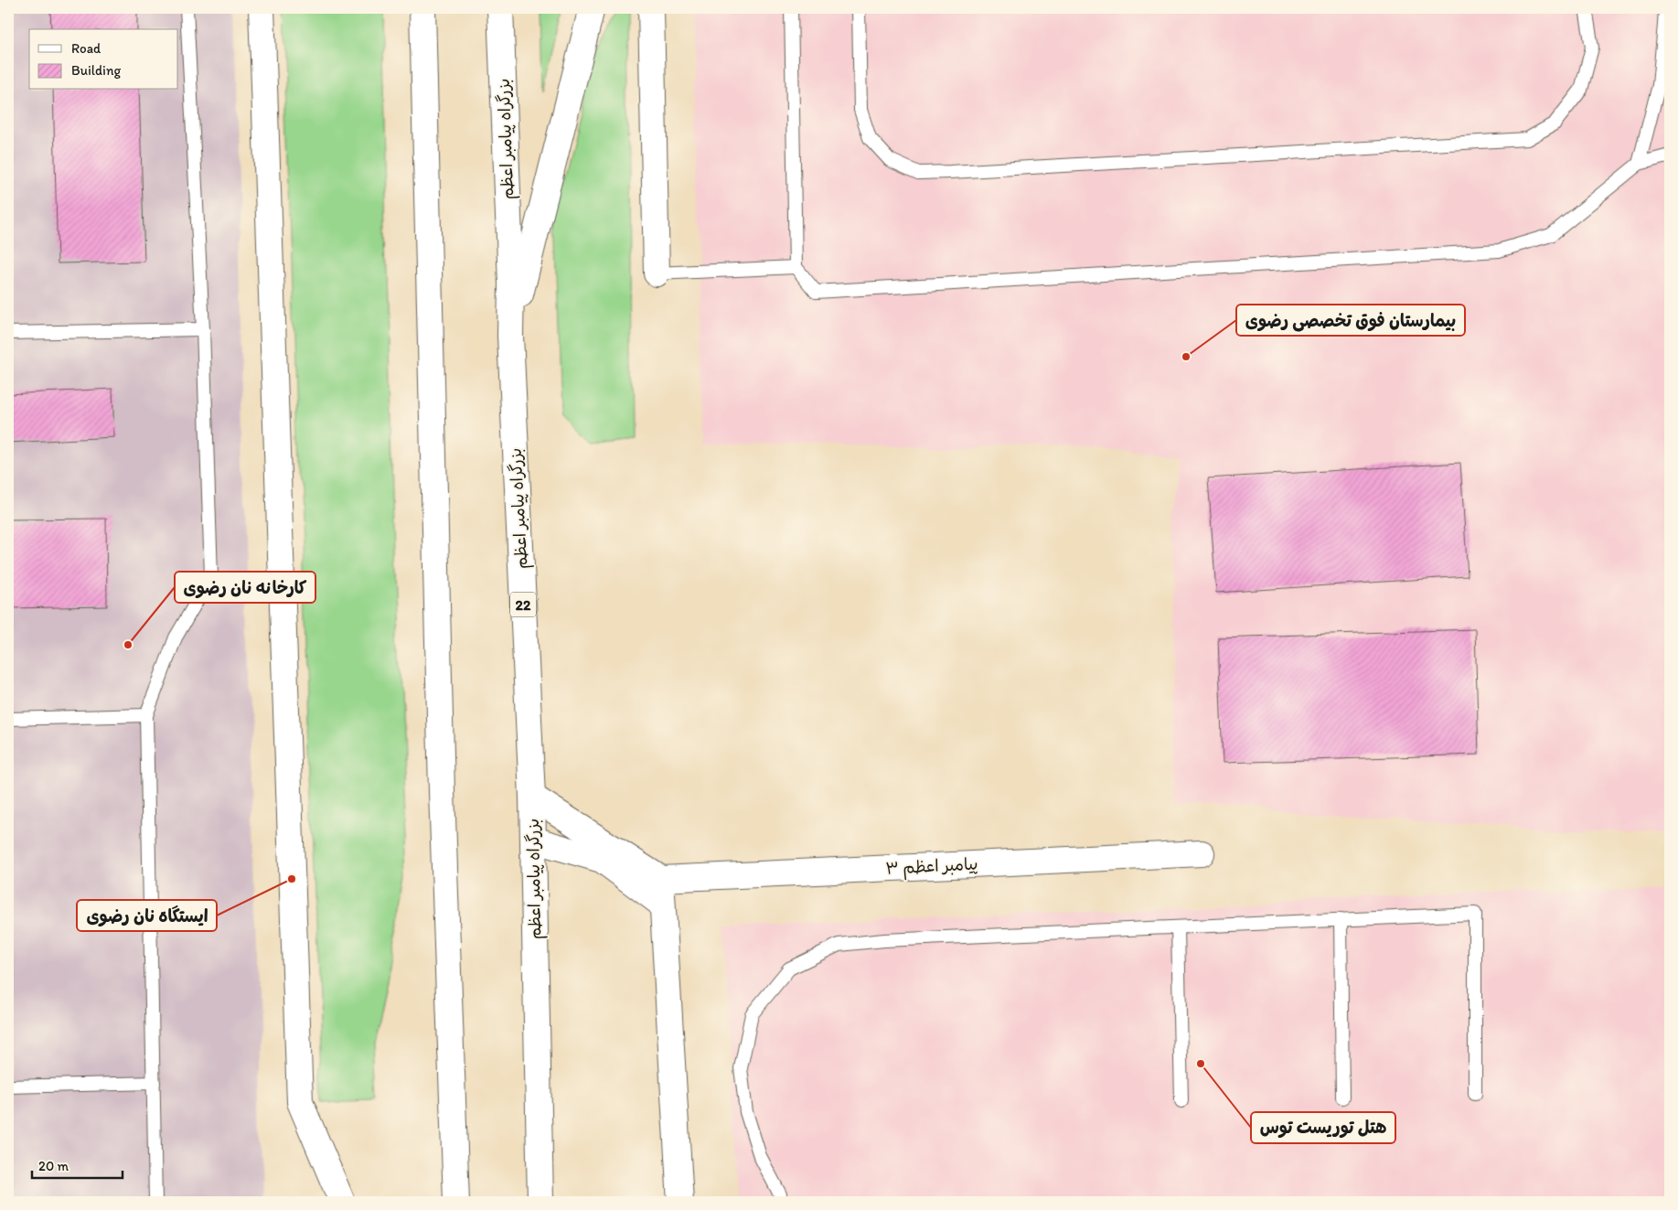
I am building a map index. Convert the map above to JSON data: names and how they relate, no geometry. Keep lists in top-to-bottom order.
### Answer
{
  "streets": {
    "main road": ["بزرگراه پیامبر اعظم", "22", "پیامبر اعظم ۳"]
  },
  "places": [
    "بیمارستان فوق تخصصی رضوی",
    "کارخانه نان رضوی",
    "ایستگاه نان رضوی",
    "هتل توریست توس"
  ],
  "legend": ["Road", "Building"],
  "scale_bar": "20 m"
}
